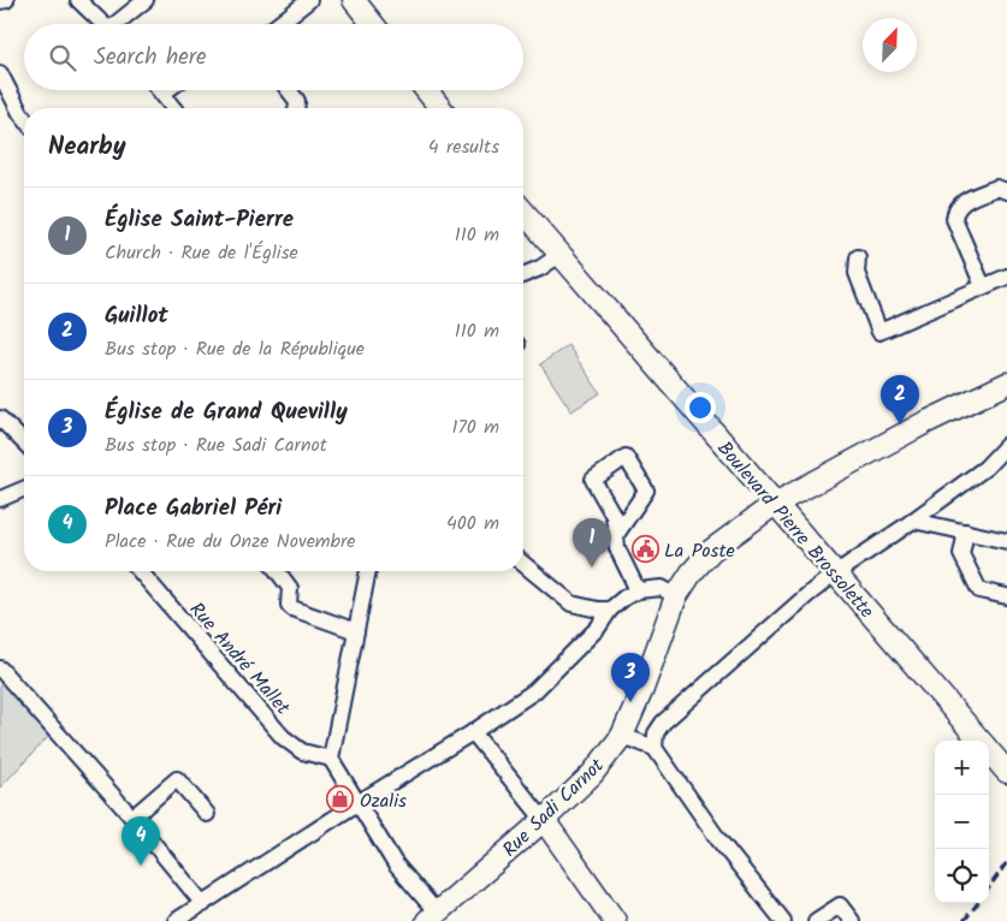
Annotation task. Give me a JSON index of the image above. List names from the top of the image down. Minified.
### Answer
{"streets":{"street":["Boulevard Pierre Brossolette","Rue André Mallet","Rue Sadi Carnot"]},"crossings":[["Boulevard Pierre Brossolette","Rue Sadi Carnot"]],"places":{"public building":["La Poste"],"shop":["Ozalis"]},"north":"top right","page":{"search":"Search here","heading":["Nearby","4 results"],"list":[{"mark":"1","name":"Église Saint-Pierre","note":"Church · Rue de l'Église","value":"110 m"},{"mark":"2","name":"Guillot","note":"Bus stop · Rue de la République","value":"110 m"},{"mark":"3","name":"Église de Grand Quevilly","note":"Bus stop · Rue Sadi Carnot","value":"170 m"},{"mark":"4","name":"Place Gabriel Péri","note":"Place · Rue du Onze Novembre","value":"400 m"}],"pins":["2","1","3","4"],"map_buttons":["+","−"]}}
